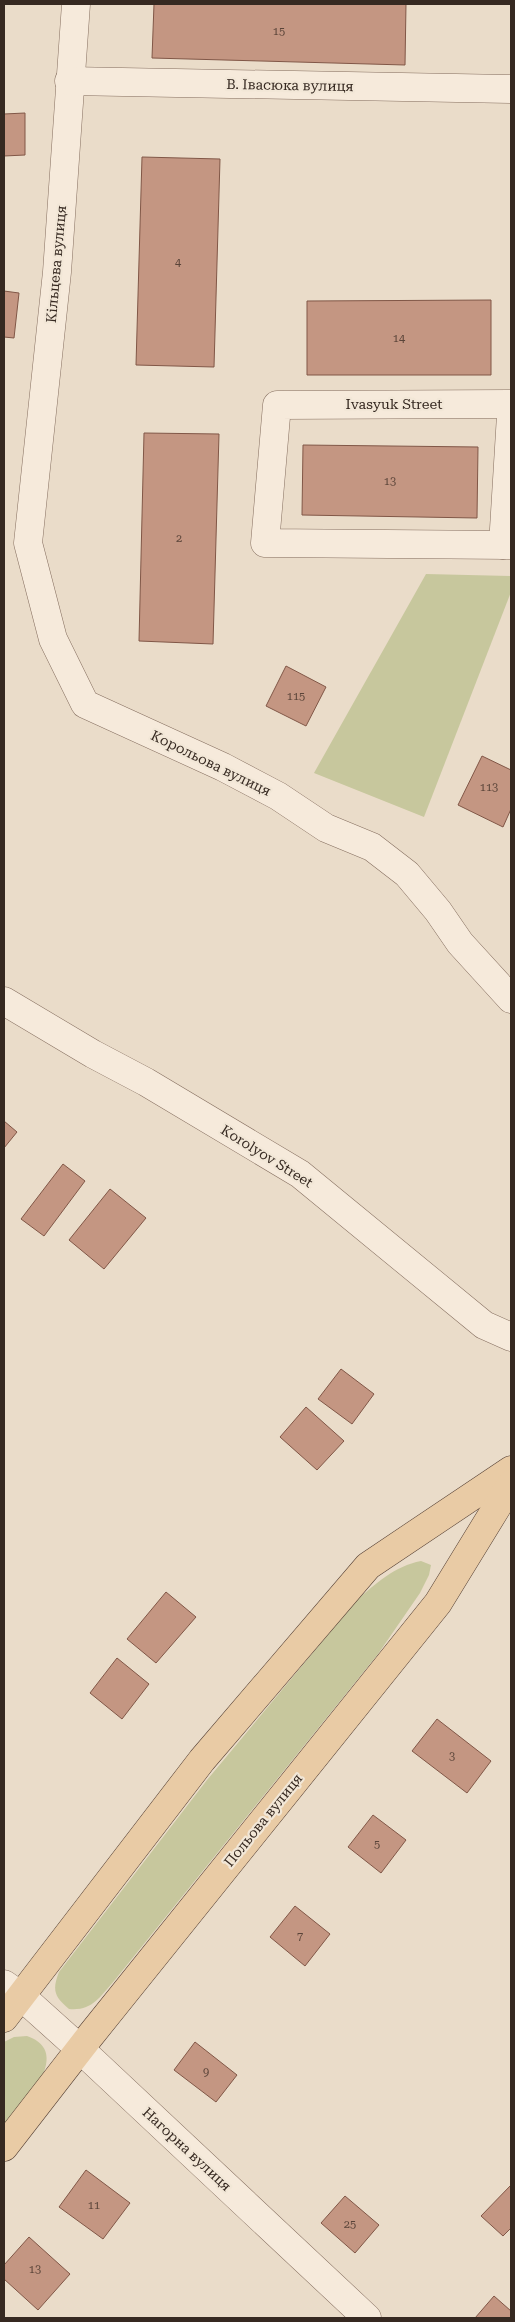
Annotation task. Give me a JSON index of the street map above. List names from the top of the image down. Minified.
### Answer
{"streets":{"main road":["Польова вулиця"],"street":["В. Івасюка вулиця","Кільцева вулиця","Ivasyuk Street","Корольова вулиця","Korolyov Street","Нагорна вулиця"]},"crossings":[["В. Івасюка вулиця","Кільцева вулиця"],["Кільцева вулиця","Корольова вулиця"],["Польова вулиця","Нагорна вулиця"]],"house_numbers":["15","4","14","13","2","115","113","3","5","7","9","11","25","13"]}
